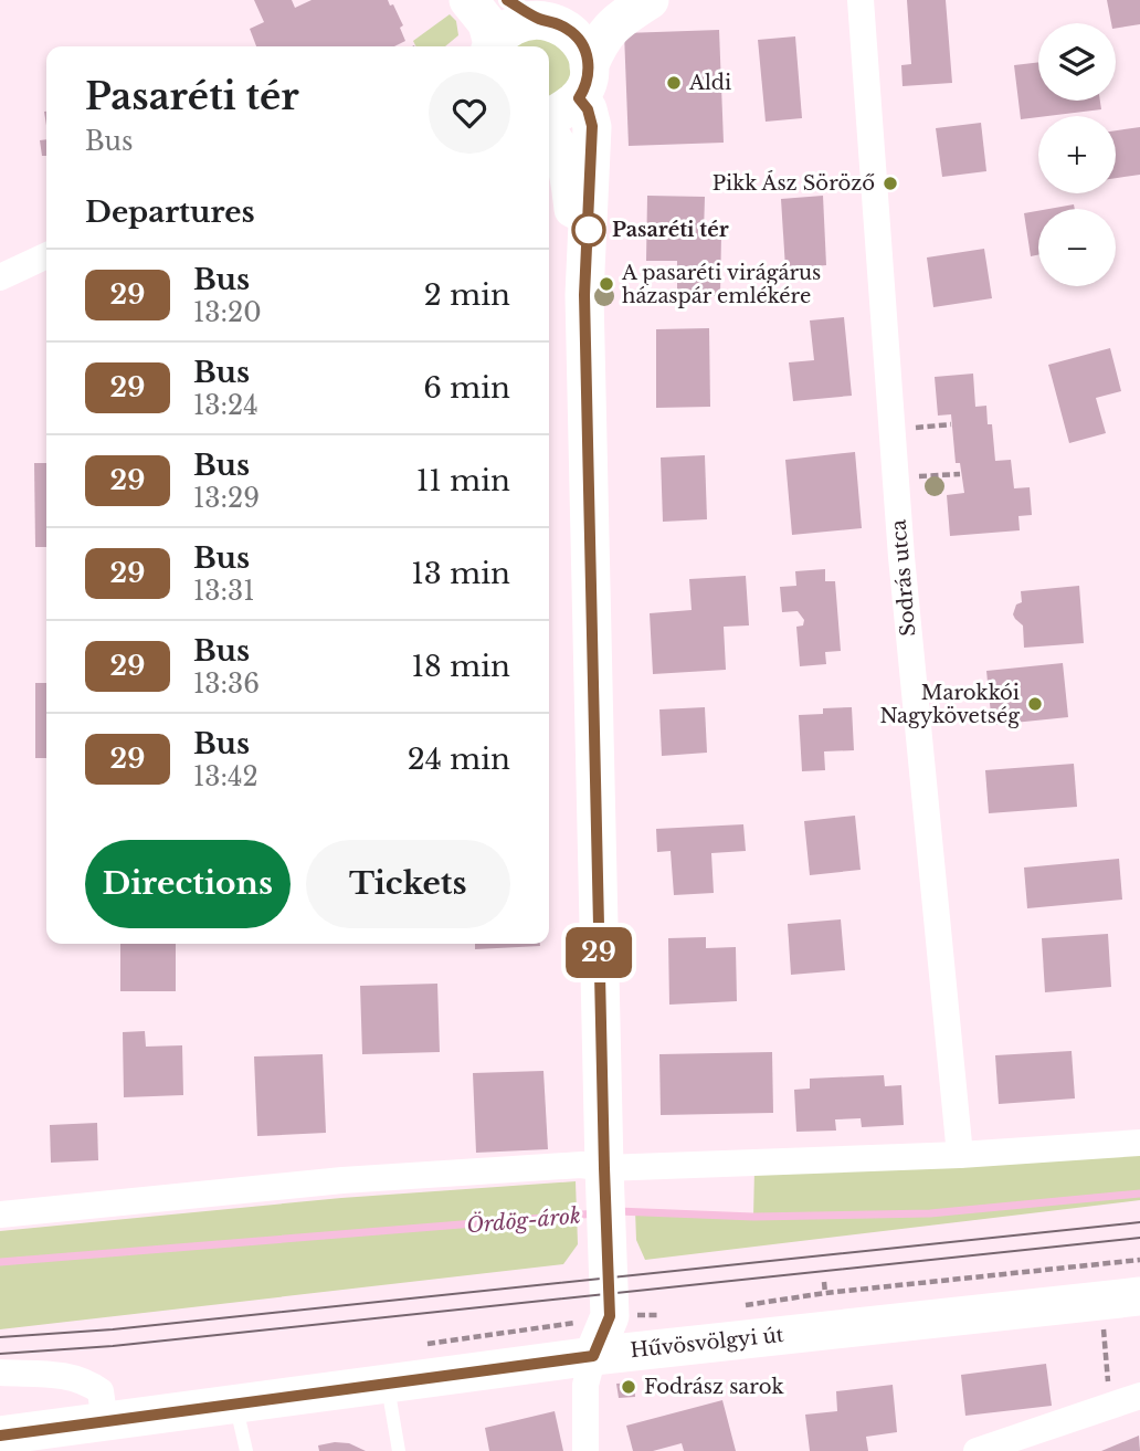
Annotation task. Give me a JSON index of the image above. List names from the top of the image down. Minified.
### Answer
{"streets":{"street":["Sodrás utca","Hűvösvölgyi út"]},"water":["Ördög-árok"],"places":["Aldi","Pikk Ász Söröző","Pasaréti tér","A pasaréti virágárus házaspár emlékére","Marokkói Nagykövetség","Fodrász sarok"],"lines":["bus line 29"],"page":{"on_map":"29","map_buttons":["+","−"],"heading":[["Pasaréti tér","Bus"],"Departures"],"list":[{"mark":"29","name":"Bus","note":"13:20","value":"2 min"},{"mark":"29","name":"Bus","note":"13:24","value":"6 min"},{"mark":"29","name":"Bus","note":"13:29","value":"11 min"},{"mark":"29","name":"Bus","note":"13:31","value":"13 min"},{"mark":"29","name":"Bus","note":"13:36","value":"18 min"},{"mark":"29","name":"Bus","note":"13:42","value":"24 min"}],"buttons":["Directions","Tickets"]}}
